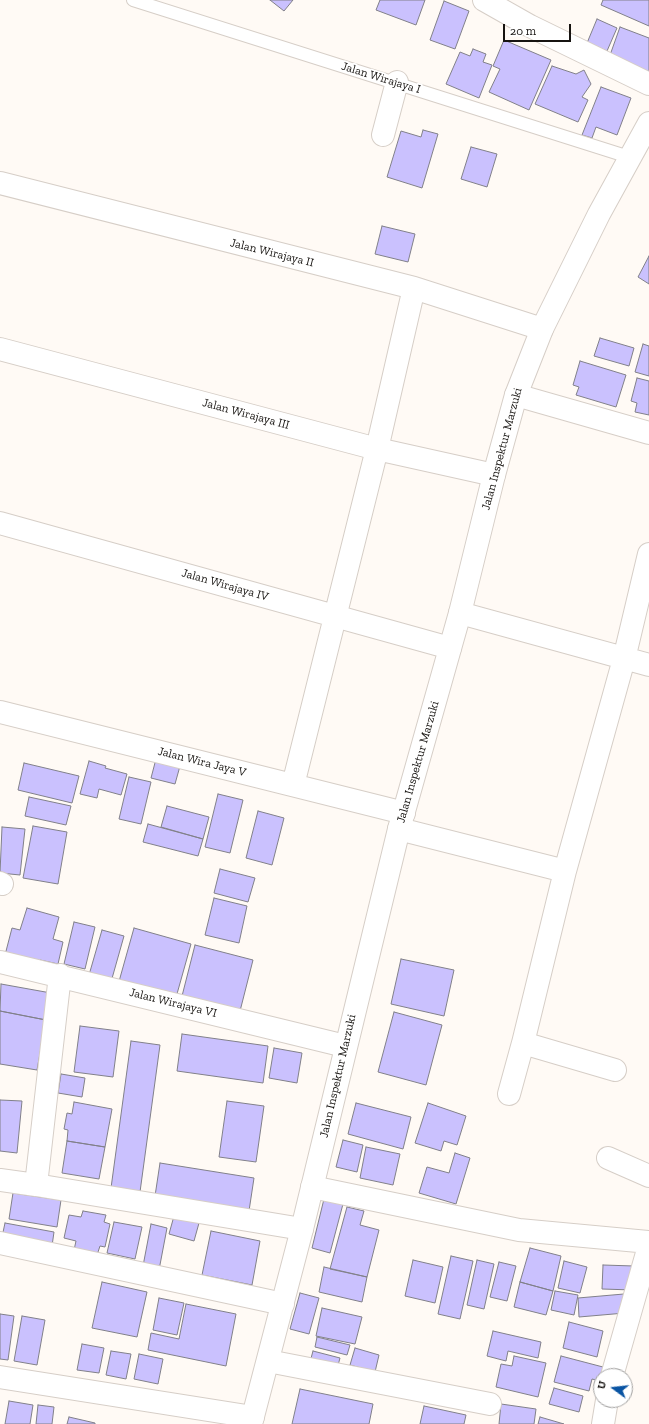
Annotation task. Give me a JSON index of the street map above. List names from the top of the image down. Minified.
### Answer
{"streets":{"street":["Jalan Wirajaya II","Jalan Wirajaya III","Jalan Inspektur Marzuki","Jalan Wirajaya IV","Jalan Wira Jaya V","Jalan Wirajaya VI"],"lane":["Jalan Wirajaya I"]},"crossings":[["Jalan Wirajaya I","Jalan Inspektur Marzuki"],["Jalan Wirajaya II","Jalan Inspektur Marzuki"],["Jalan Wirajaya III","Jalan Inspektur Marzuki"],["Jalan Inspektur Marzuki","Jalan Wirajaya IV"],["Jalan Inspektur Marzuki","Jalan Wira Jaya V"],["Jalan Inspektur Marzuki","Jalan Wirajaya VI"]],"scale_bar":"20 m","north":"left"}
